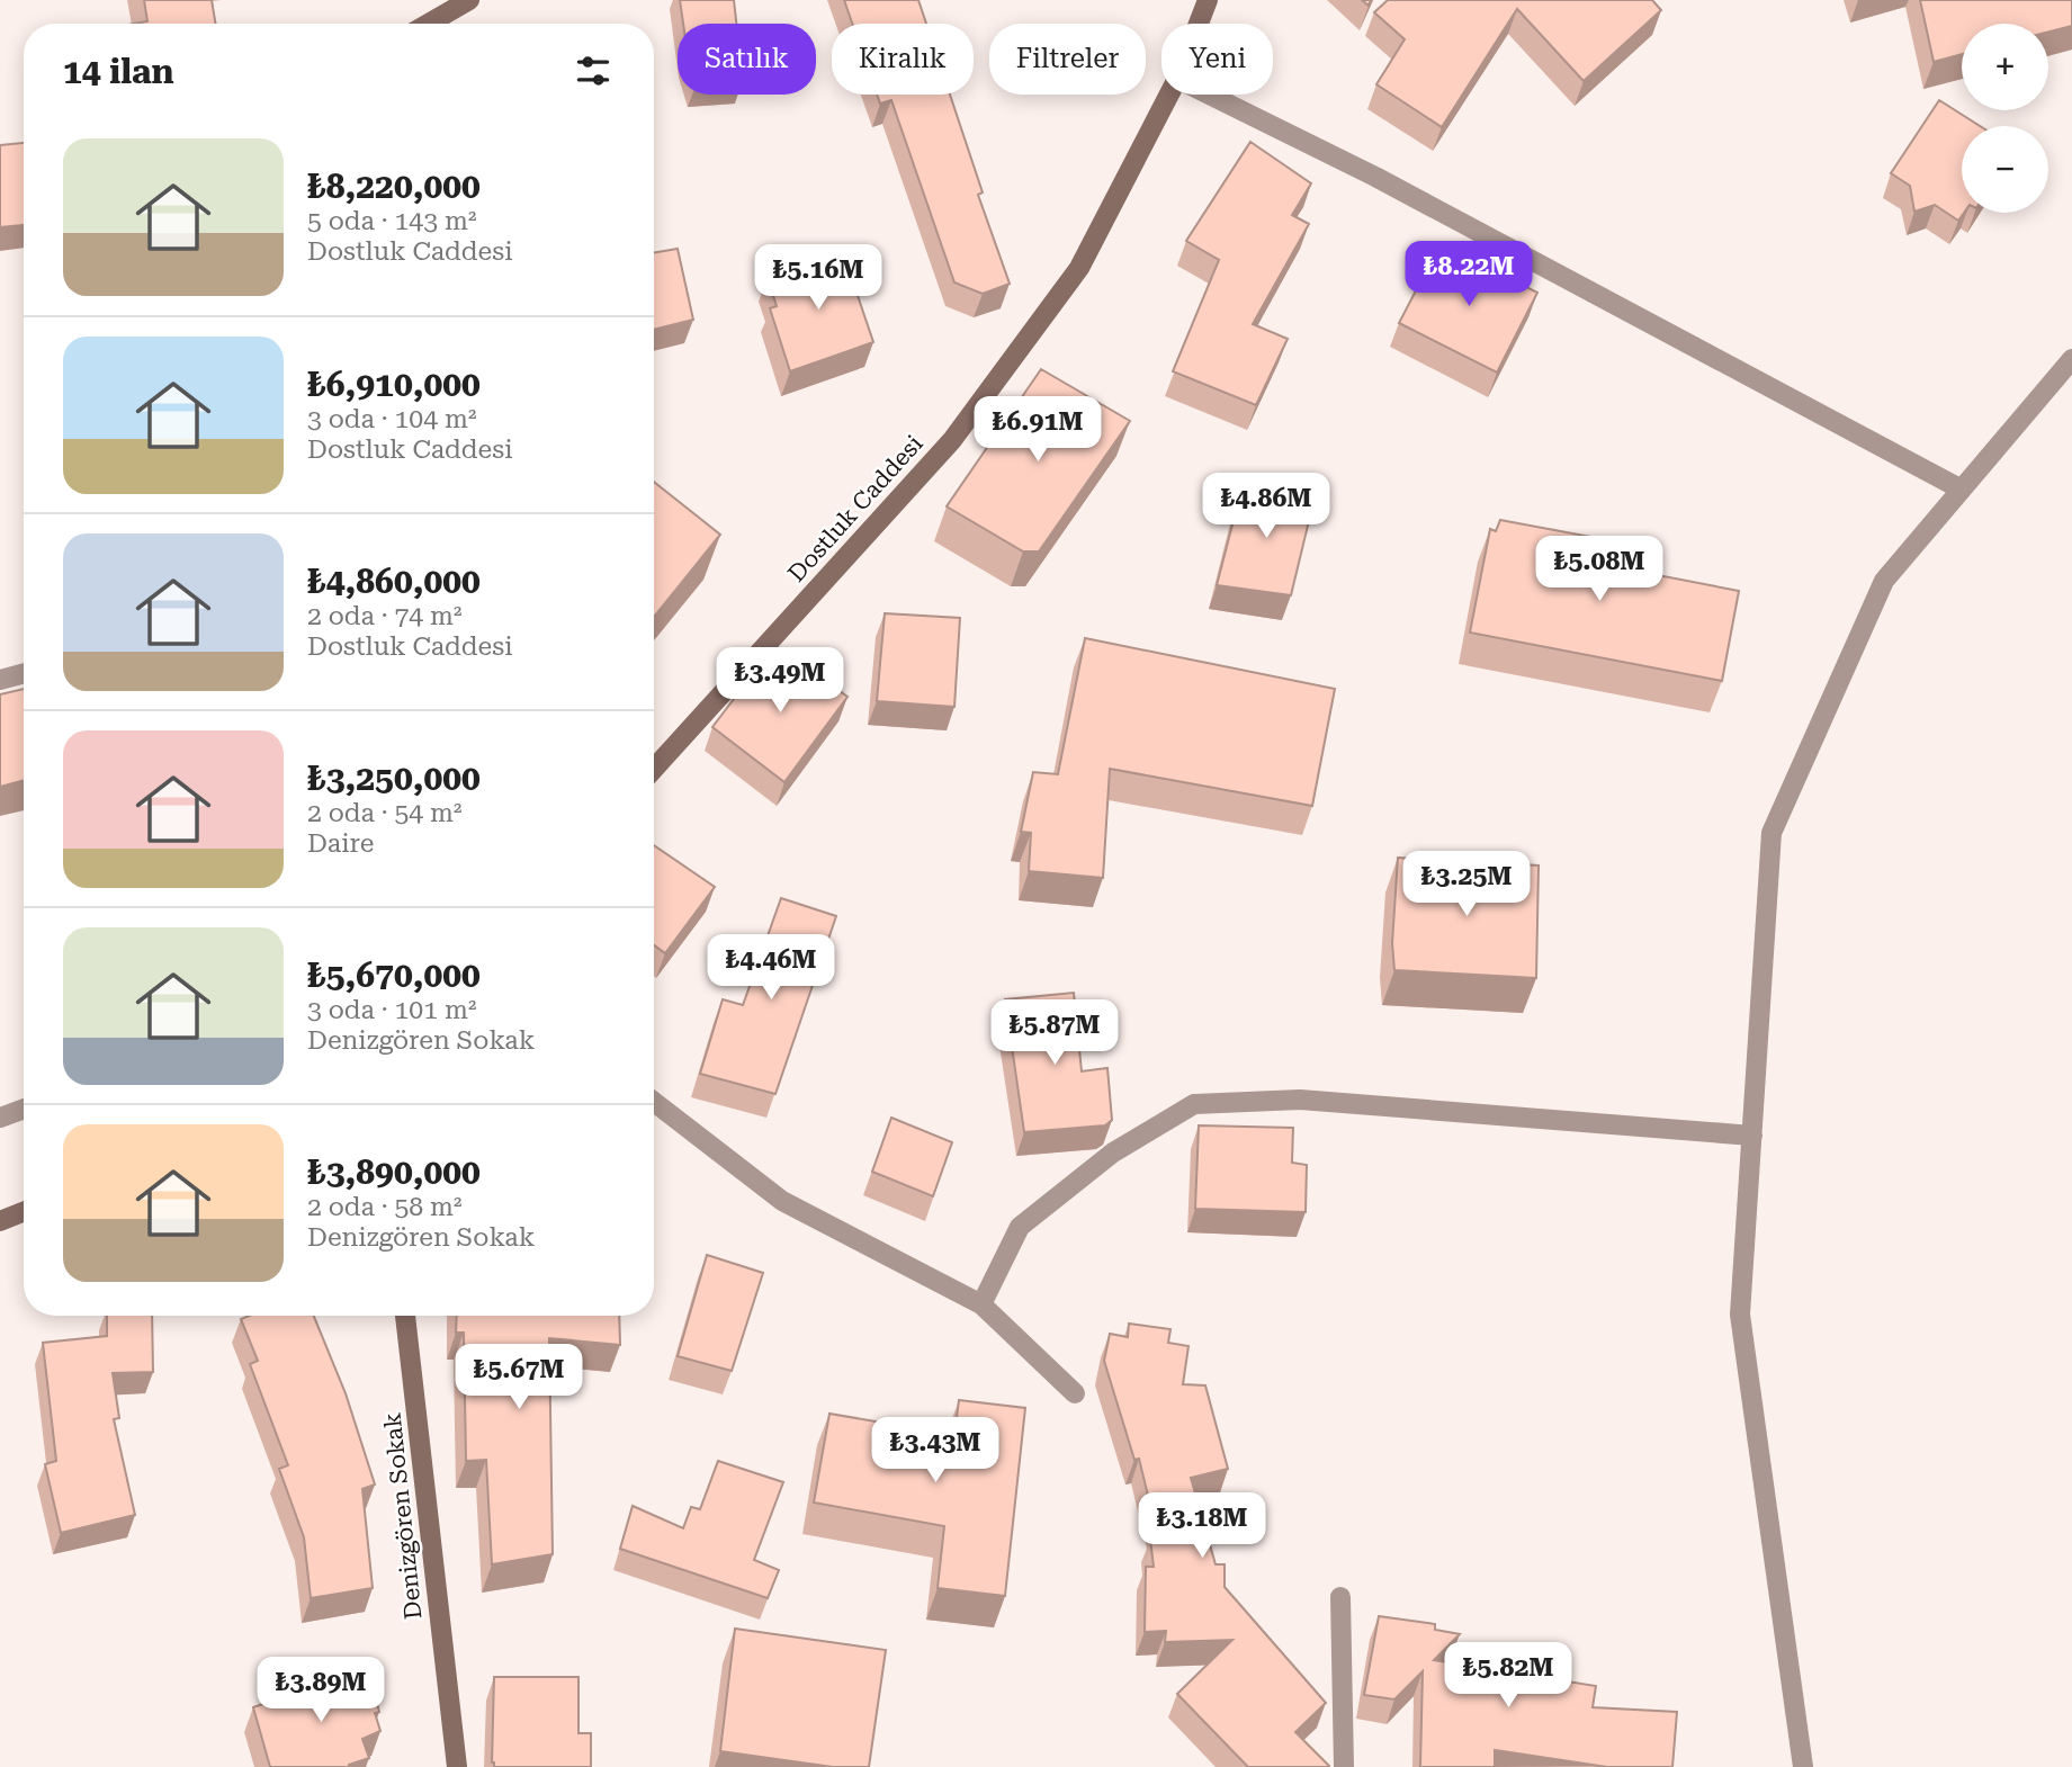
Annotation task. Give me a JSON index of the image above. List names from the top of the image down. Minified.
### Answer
{"streets":{"main road":["Dostluk Caddesi","Denizgören Sokak"]},"page":{"map_buttons":["+","−"],"chip":["Satılık","Kiralık","Filtreler","Yeni"],"heading":"14 ilan","list":[{"name":"₺8,220,000","note":"5 oda · 143 m² · Dostluk Caddesi"},{"name":"₺6,910,000","note":"3 oda · 104 m² · Dostluk Caddesi"},{"name":"₺4,860,000","note":"2 oda · 74 m² · Dostluk Caddesi"},{"name":"₺3,250,000","note":"2 oda · 54 m² · Daire"},{"name":"₺5,670,000","note":"3 oda · 101 m² · Denizgören Sokak"},{"name":"₺3,890,000","note":"2 oda · 58 m² · Denizgören Sokak"}],"price":["₺8.22M","₺5.16M","₺6.91M","₺4.86M","₺5.08M","₺3.49M","₺3.25M","₺4.46M","₺5.87M","₺5.67M","₺3.43M","₺3.18M","₺5.82M","₺3.89M"]}}
